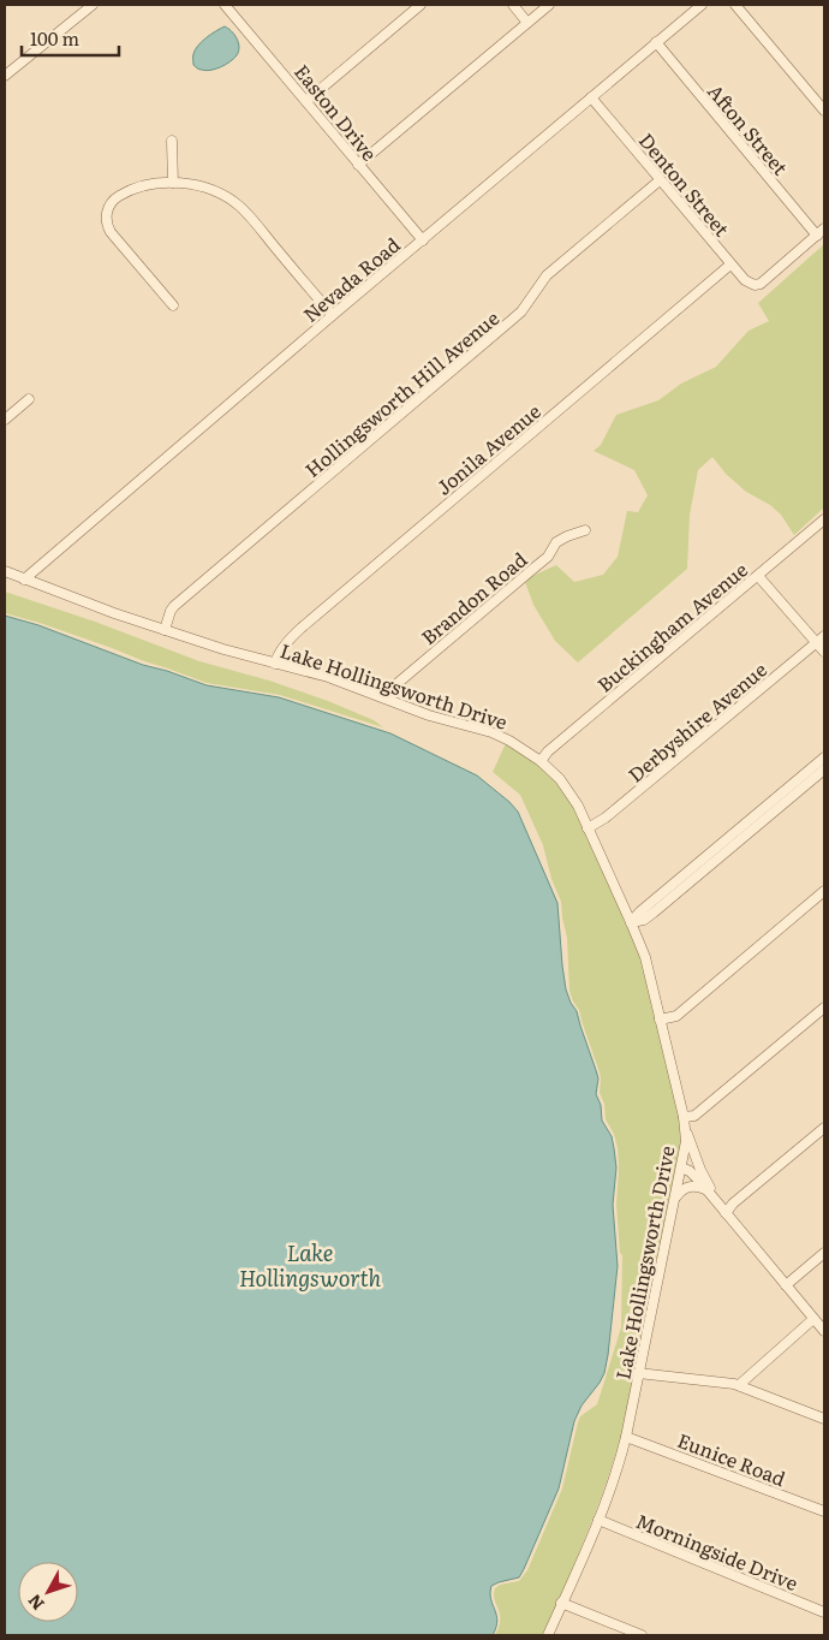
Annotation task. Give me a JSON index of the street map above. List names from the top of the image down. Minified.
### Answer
{"streets":{"street":["Easton Drive","Afton Street","Denton Street","Nevada Road","Hollingsworth Hill Avenue","Jonila Avenue","Brandon Road","Buckingham Avenue","Lake Hollingsworth Drive","Derbyshire Avenue","Eunice Road","Morningside Drive"]},"crossings":[["Easton Drive","Nevada Road"],["Afton Street","Denton Street"],["Afton Street","Nevada Road"],["Denton Street","Nevada Road"],["Denton Street","Hollingsworth Hill Avenue"],["Denton Street","Jonila Avenue"],["Nevada Road","Lake Hollingsworth Drive"],["Hollingsworth Hill Avenue","Lake Hollingsworth Drive"],["Jonila Avenue","Lake Hollingsworth Drive"],["Brandon Road","Lake Hollingsworth Drive"],["Buckingham Avenue","Lake Hollingsworth Drive"],["Lake Hollingsworth Drive","Derbyshire Avenue"],["Lake Hollingsworth Drive","Eunice Road"],["Lake Hollingsworth Drive","Morningside Drive"]],"water":["Lake Hollingsworth"],"scale_bar":"100 m","north":"bottom left"}
